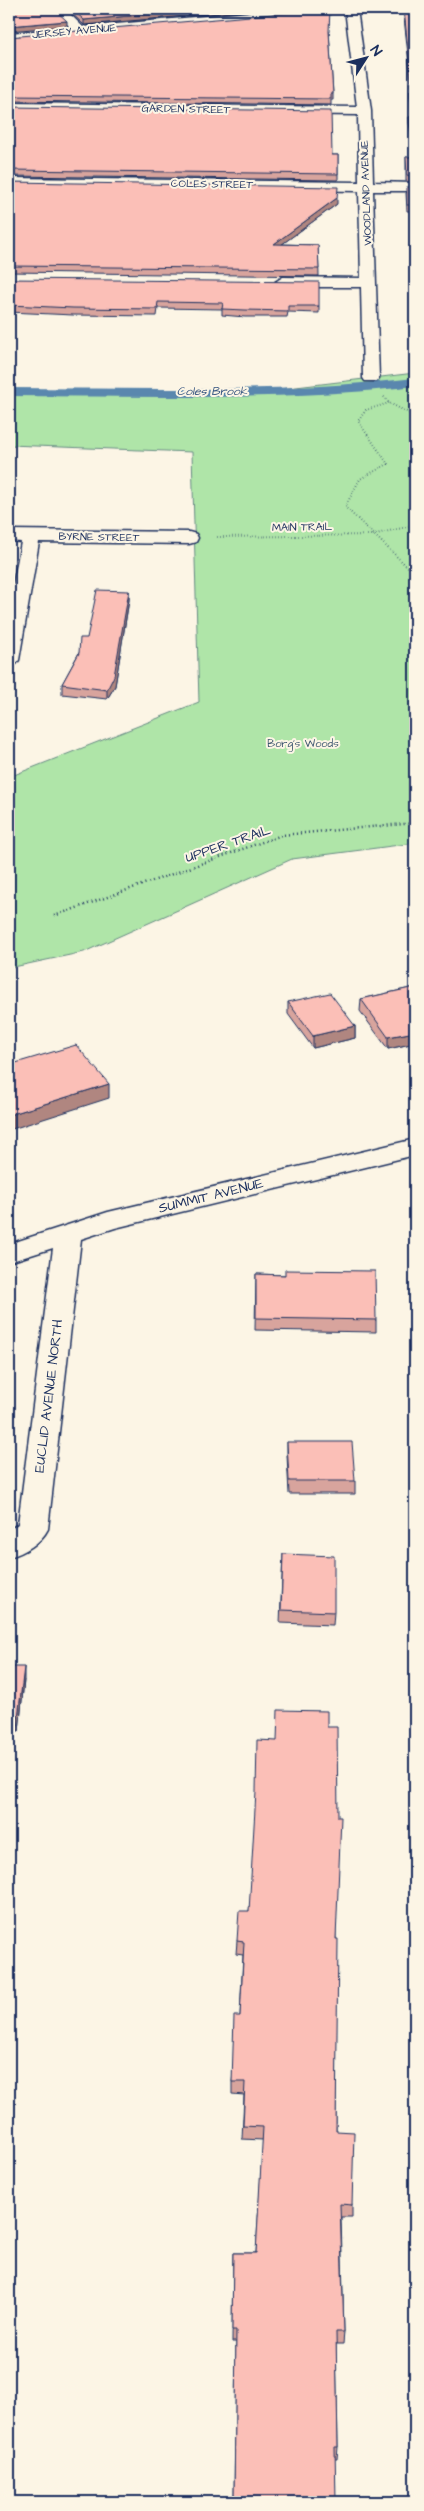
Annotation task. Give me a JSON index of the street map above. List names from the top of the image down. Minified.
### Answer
{"streets":{"street":["JERSEY AVENUE","GARDEN STREET","COLES STREET","WOODLAND AVENUE","BYRNE STREET","SUMMIT AVENUE","EUCLID AVENUE NORTH"],"path":["MAIN TRAIL","UPPER TRAIL"]},"crossings":[["GARDEN STREET","WOODLAND AVENUE"],["COLES STREET","WOODLAND AVENUE"],["MAIN TRAIL","BYRNE STREET"],["SUMMIT AVENUE","EUCLID AVENUE NORTH"]],"water":["Coles Brook"],"parks":["Borg's Woods"],"north":"top right"}
